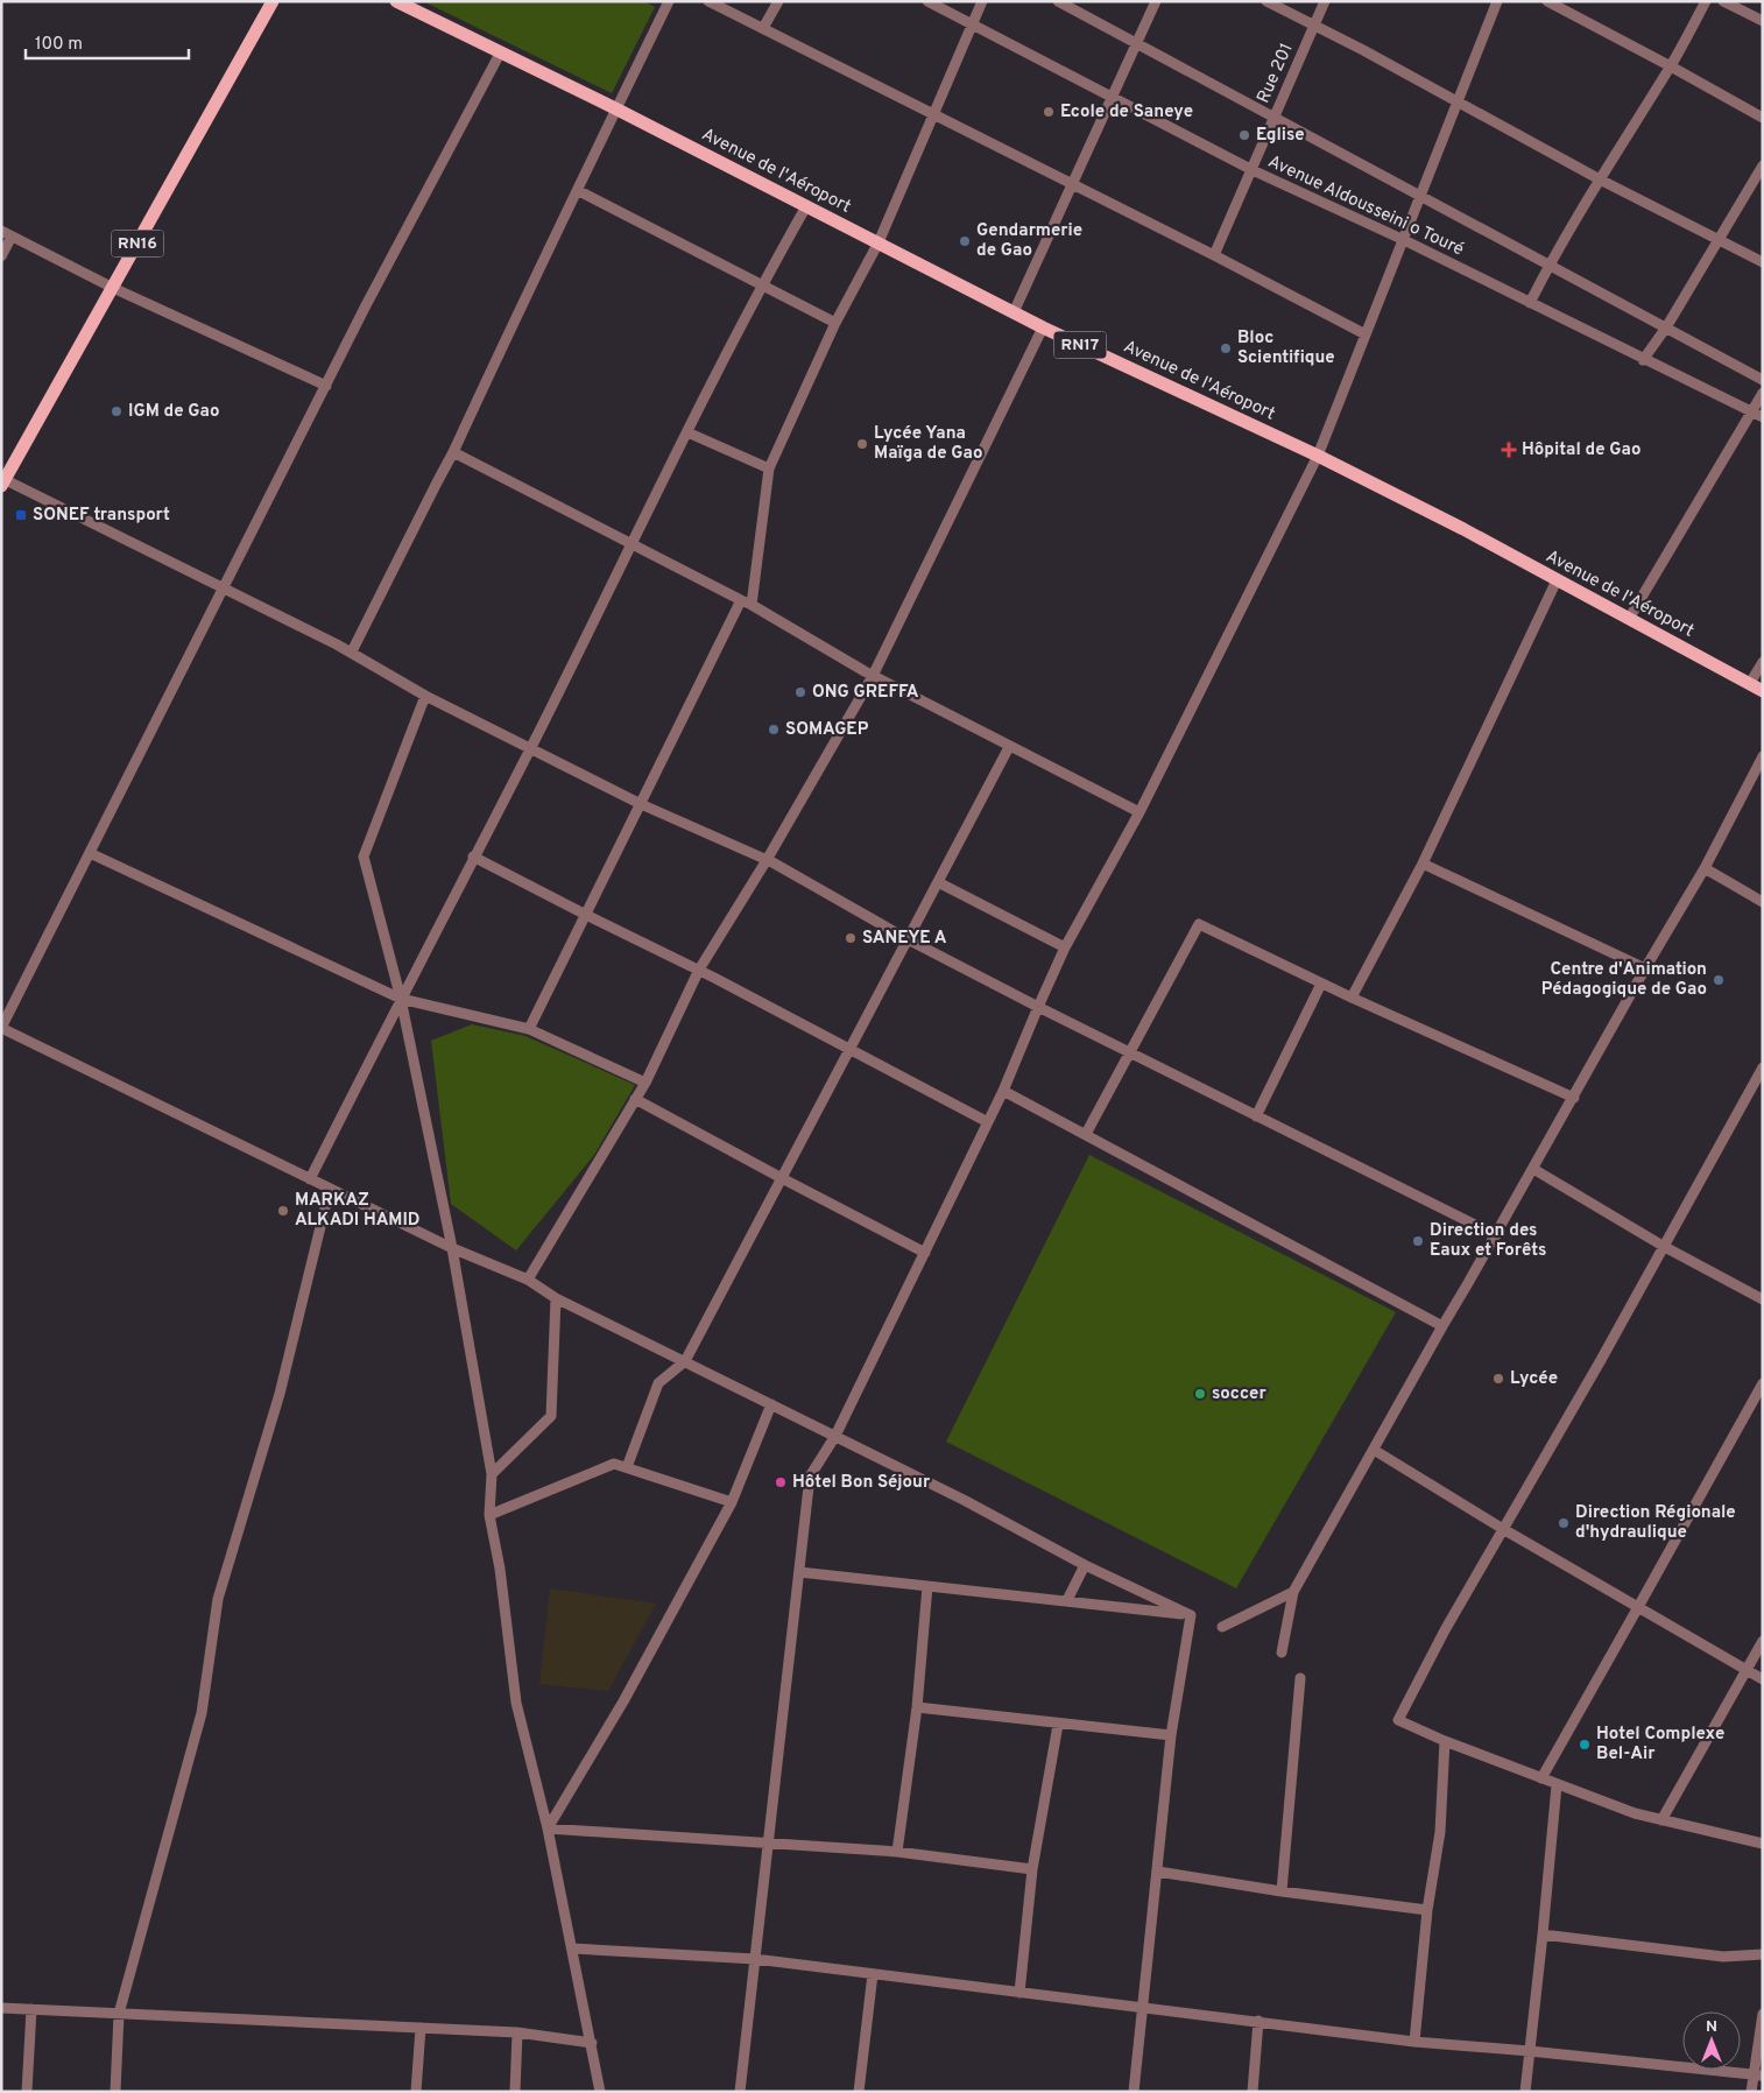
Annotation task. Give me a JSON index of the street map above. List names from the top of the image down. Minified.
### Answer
{"streets":{"main road":["Avenue de l'Aéroport","RN16","RN17"],"street":["Rue 201","Avenue Aldousseini o Touré"]},"crossings":[["Rue 201","Avenue Aldousseini o Touré"]],"places":{"other":["Ecole de Saneye","Eglise","Gendarmerie de Gao","Bloc Scientifique","IGM de Gao","Lycée Yana Maïga de Gao","ONG GREFFA","SOMAGEP","SANEYE A","Centre d'Animation Pédagogique de Gao","MARKAZ ALKADI HAMID","Direction des Eaux et Forêts","Lycée","soccer","Hôtel Bon Séjour","Direction Régionale d'hydraulique","Hotel Complexe Bel-Air"],"health":["Hôpital de Gao"],"transit":["SONEF transport"]},"scale_bar":"100 m","north":"top"}
